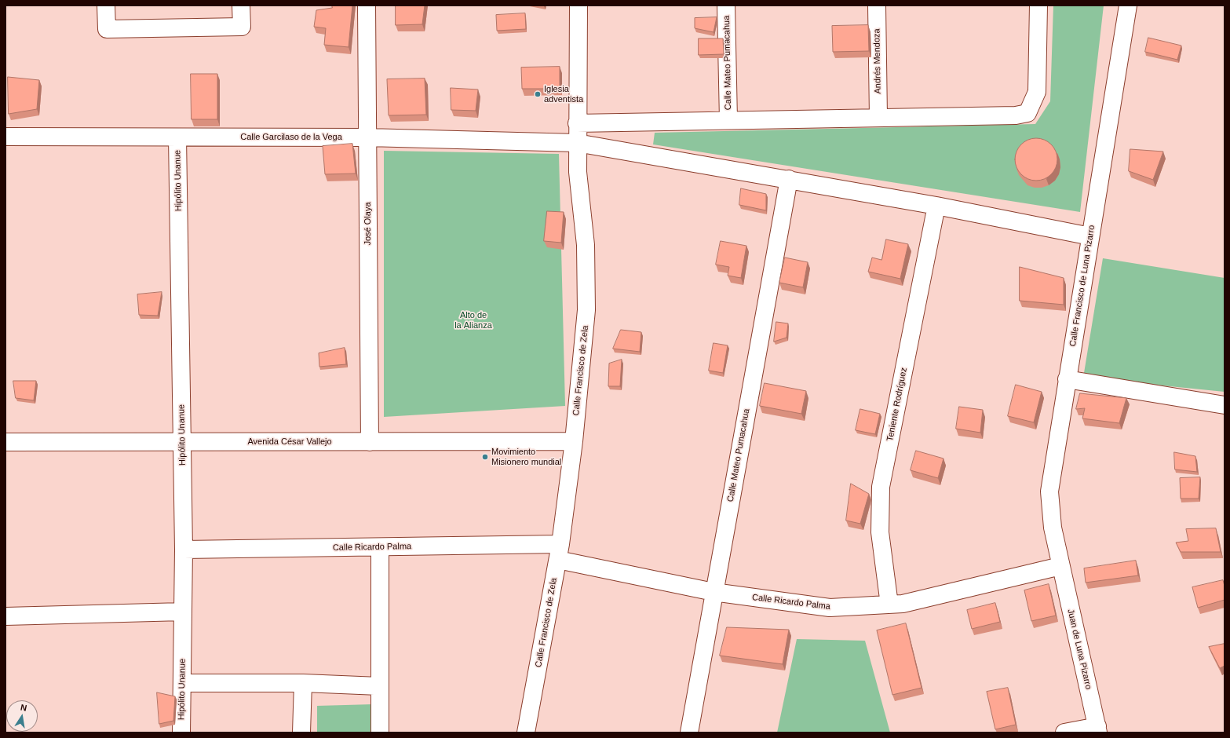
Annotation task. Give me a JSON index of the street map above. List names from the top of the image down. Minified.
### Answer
{"streets":{"street":["Andrés Mendoza","Calle Mateo Pumacahua","Calle Garcilaso de la Vega","Hipólito Unanue","José Olaya","Calle Francisco de Luna Pizarro","Calle Francisco de Zela","Teniente Rodríguez","Avenida César Vallejo","Calle Ricardo Palma","Juan de Luna Pizarro"]},"crossings":[["Calle Mateo Pumacahua","Calle Garcilaso de la Vega"],["Calle Mateo Pumacahua","Calle Ricardo Palma"],["Calle Garcilaso de la Vega","Hipólito Unanue"],["Calle Garcilaso de la Vega","José Olaya"],["Calle Garcilaso de la Vega","Calle Francisco de Luna Pizarro"],["Calle Garcilaso de la Vega","Calle Francisco de Zela"],["Calle Garcilaso de la Vega","Teniente Rodríguez"],["Hipólito Unanue","Avenida César Vallejo"],["Hipólito Unanue","Calle Ricardo Palma"],["José Olaya","Avenida César Vallejo"],["Calle Francisco de Luna Pizarro","Calle Ricardo Palma"],["Calle Francisco de Luna Pizarro","Juan de Luna Pizarro"],["Calle Francisco de Zela","Avenida César Vallejo"],["Calle Francisco de Zela","Calle Ricardo Palma"],["Teniente Rodríguez","Calle Ricardo Palma"],["Calle Ricardo Palma","Juan de Luna Pizarro"]],"parks":["Alto de la Alianza"],"places":["Iglesia adventista","Movimiento Misionero mundial"],"north":"top"}
